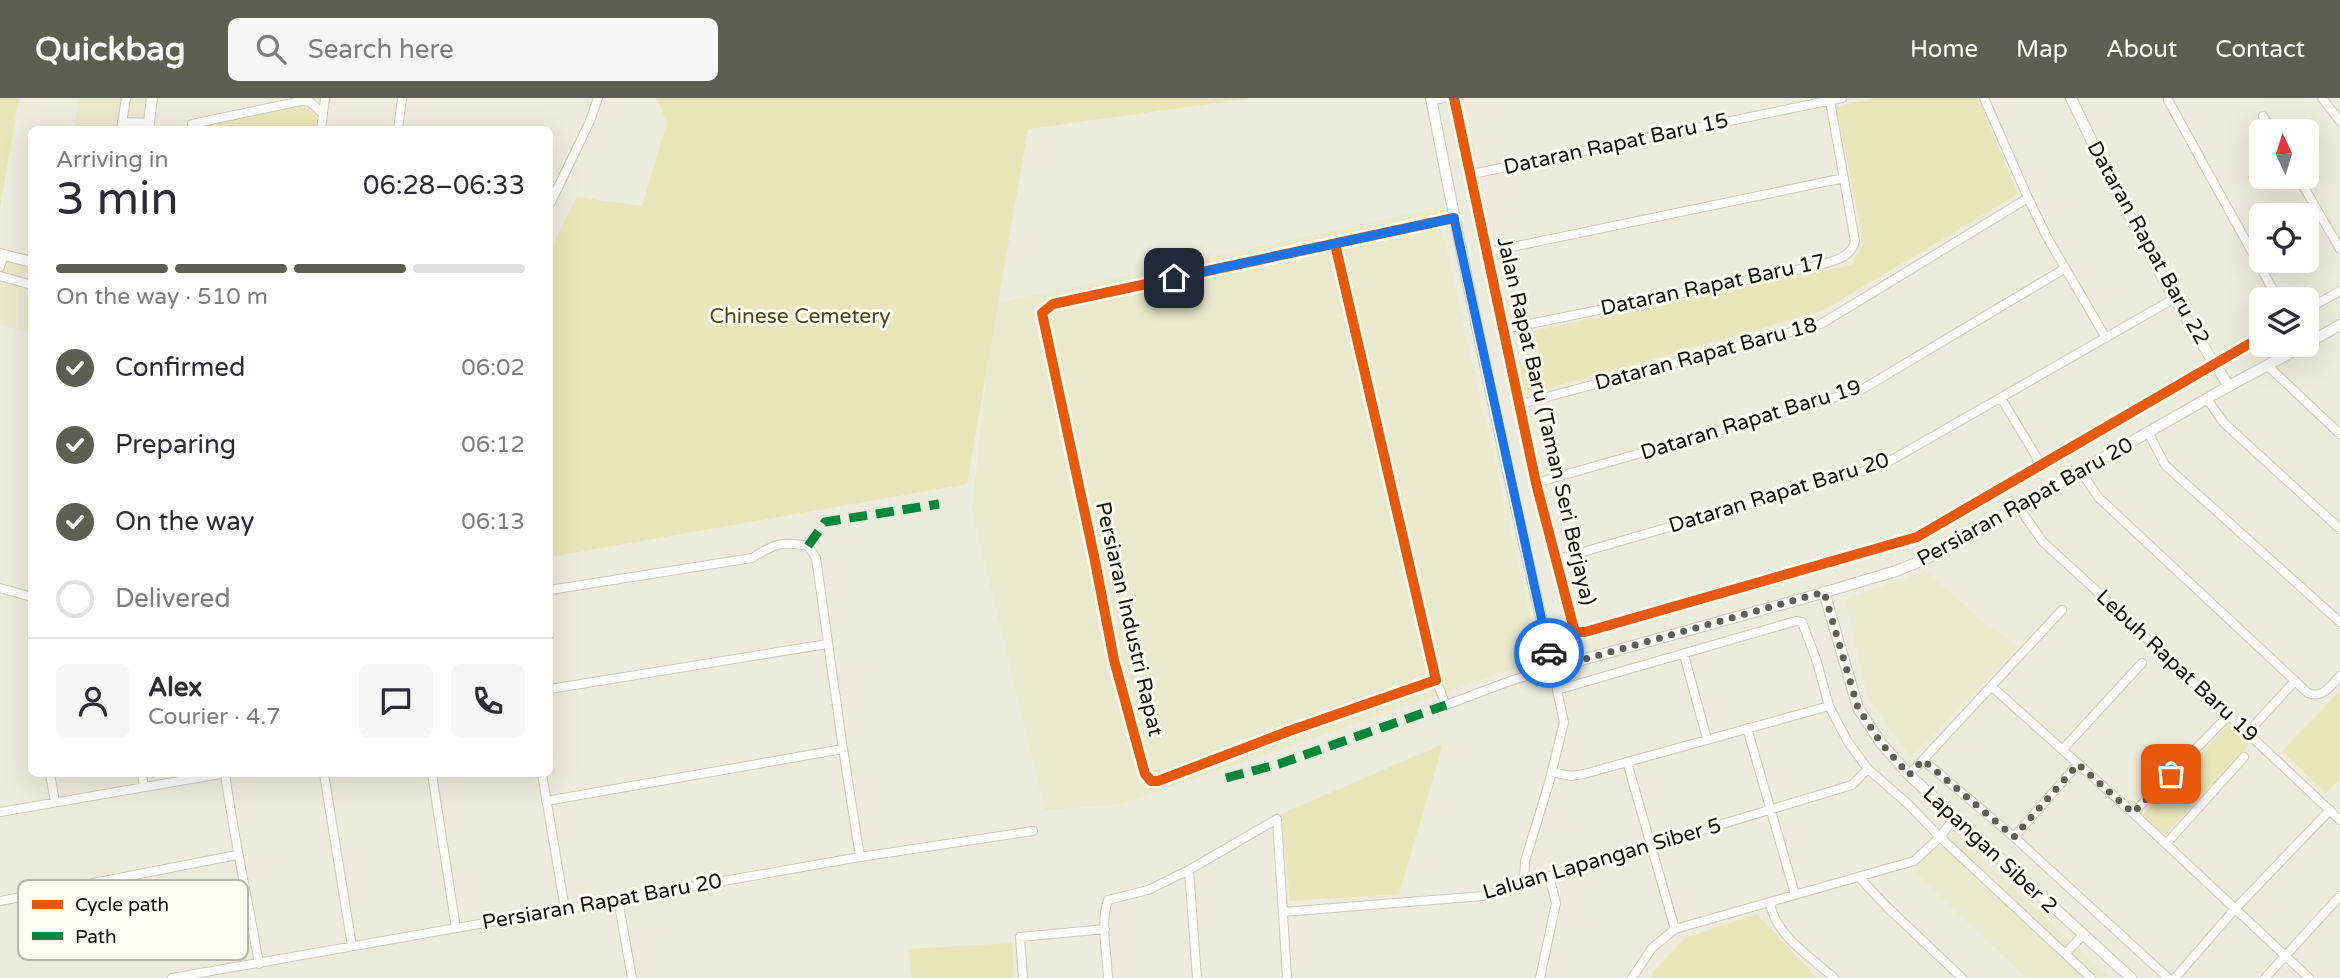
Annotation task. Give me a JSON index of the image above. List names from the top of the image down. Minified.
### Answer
{"streets":{"street":["Dataran Rapat Baru 15","Dataran Rapat Baru 22","Dataran Rapat Baru 17","Dataran Rapat Baru 18","Dataran Rapat Baru 19","Jalan Rapat Baru (Taman Seri Berjaya)","Dataran Rapat Baru 20","Persiaran Rapat Baru 20","Persiaran Industri Rapat","Lebuh Rapat Baru 19","Lapangan Siber 2","Laluan Lapangan Siber 5"]},"crossings":[["Dataran Rapat Baru 15","Dataran Rapat Baru 17"],["Dataran Rapat Baru 15","Jalan Rapat Baru (Taman Seri Berjaya)"],["Dataran Rapat Baru 22","Jalan Rapat Baru (Taman Seri Berjaya)"],["Dataran Rapat Baru 22","Dataran Rapat Baru 20"],["Dataran Rapat Baru 22","Persiaran Rapat Baru 20"],["Dataran Rapat Baru 17","Jalan Rapat Baru (Taman Seri Berjaya)"],["Dataran Rapat Baru 18","Jalan Rapat Baru (Taman Seri Berjaya)"],["Dataran Rapat Baru 19","Jalan Rapat Baru (Taman Seri Berjaya)"],["Jalan Rapat Baru (Taman Seri Berjaya)","Dataran Rapat Baru 20"],["Persiaran Rapat Baru 20","Persiaran Industri Rapat"],["Persiaran Rapat Baru 20","Lebuh Rapat Baru 19"],["Persiaran Rapat Baru 20","Lapangan Siber 2"]],"parks":["Chinese Cemetery"],"legend":["Cycle path","Path"],"north":"top","page":{"header":"Quickbag","search":"Search here","nav":["Home","Map","About","Contact"],"heading":["3 min","Arriving in","06:28–06:33"],"panel":["Alex","Courier · 4.7"],"bar":"On the way · 510 m","list":[["Confirmed","06:02"],["Preparing","06:12"],["On the way","06:13"],"Delivered"]}}
